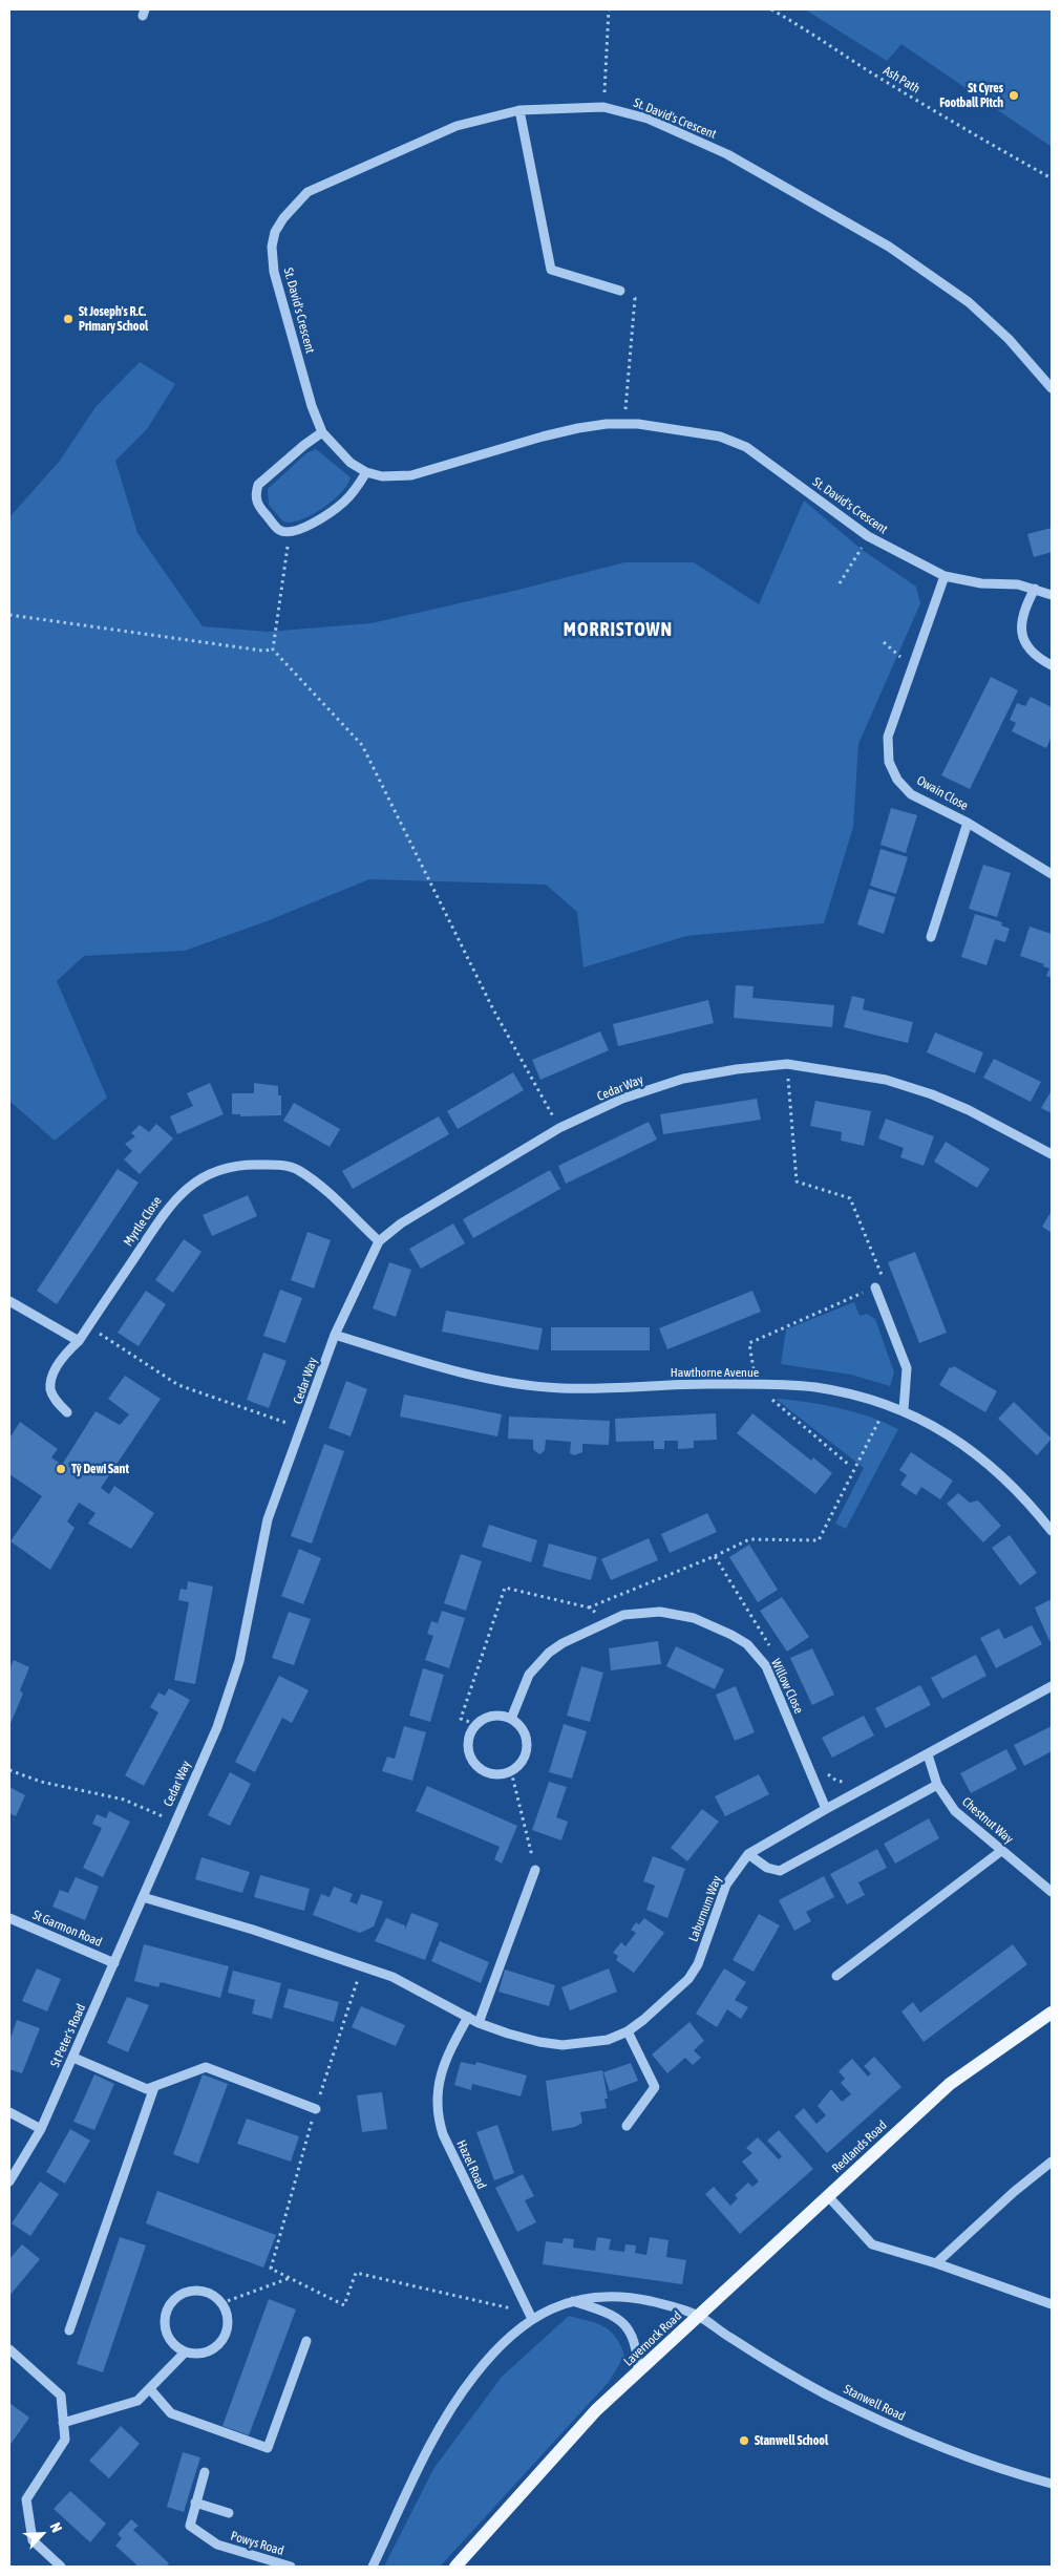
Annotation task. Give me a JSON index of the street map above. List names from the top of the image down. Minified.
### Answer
{"streets":{"main road":["Redlands Road","Lavernock Road"],"street":["St. David's Crescent","Owain Close","Cedar Way","Myrtle Close","Hawthorne Avenue","Willow Close","Chestnut Way","Laburnum Way","St Garmon Road","St Peter's Road","Hazel Road","Stanwell Road","Powys Road"],"path":["Ash Path"]},"crossings":[["St. David's Crescent","Owain Close"],["Cedar Way","Myrtle Close"],["Cedar Way","Hawthorne Avenue"],["Cedar Way","St Peter's Road"],["Willow Close","Laburnum Way"],["Chestnut Way","Laburnum Way"],["Laburnum Way","Hazel Road"],["St Garmon Road","St Peter's Road"],["Redlands Road","Lavernock Road"],["Redlands Road","Stanwell Road"],["Hazel Road","Lavernock Road"],["Lavernock Road","Stanwell Road"]],"districts":["MORRISTOWN"],"places":["St Cyres Football Pitch","St Joseph's R.C. Primary School","Tŷ Dewi Sant","Stanwell School"],"north":"top right"}
